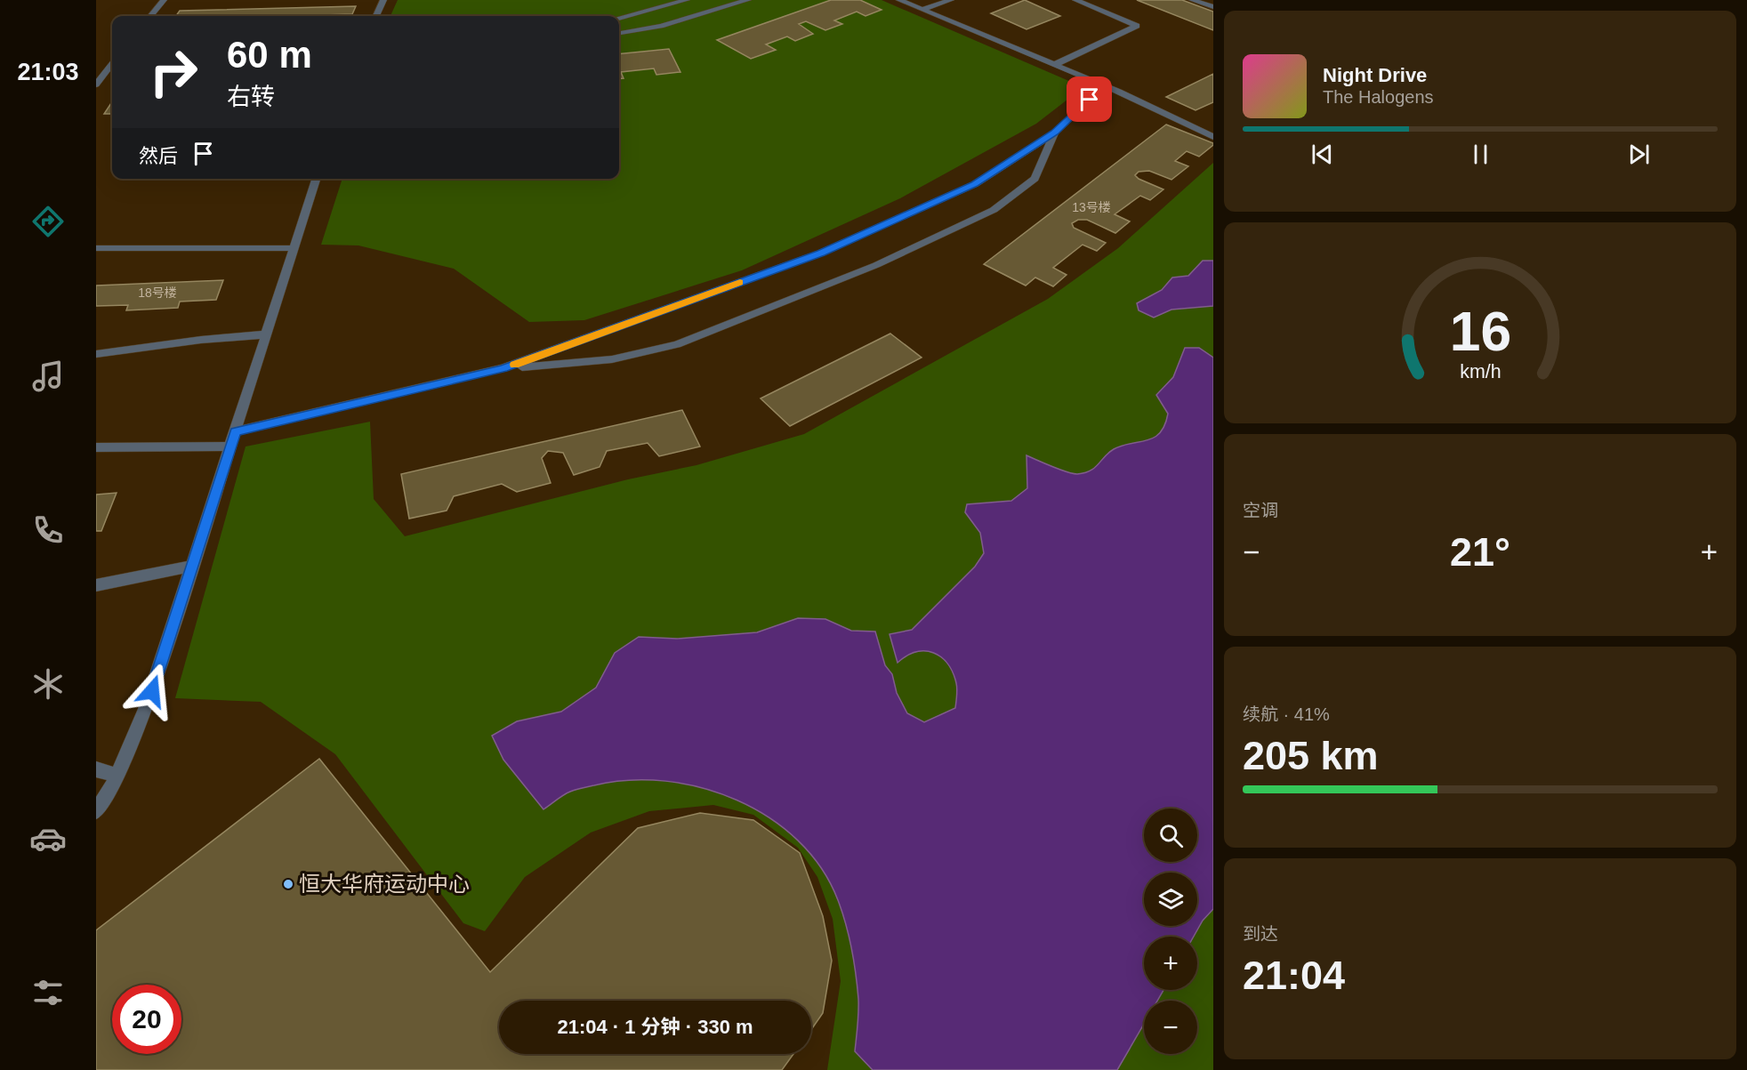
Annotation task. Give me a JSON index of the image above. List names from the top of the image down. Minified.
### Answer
{"places":["恒大华府运动中心"],"house_numbers":["13号楼","18号楼"],"page":{"tabs":"21:03","turn":["60 m","右转"],"song":["Night Drive","The Halogens"],"then":"然后","tile":["空调",["续航 · 41%","205 km"],["到达","21:04"]],"heat":["−","21°","+"],"map_buttons":["+","−"],"limit":"20","trip":"21:04 · 1 分钟 · 330 m","gauge":["16","km/h"]}}
